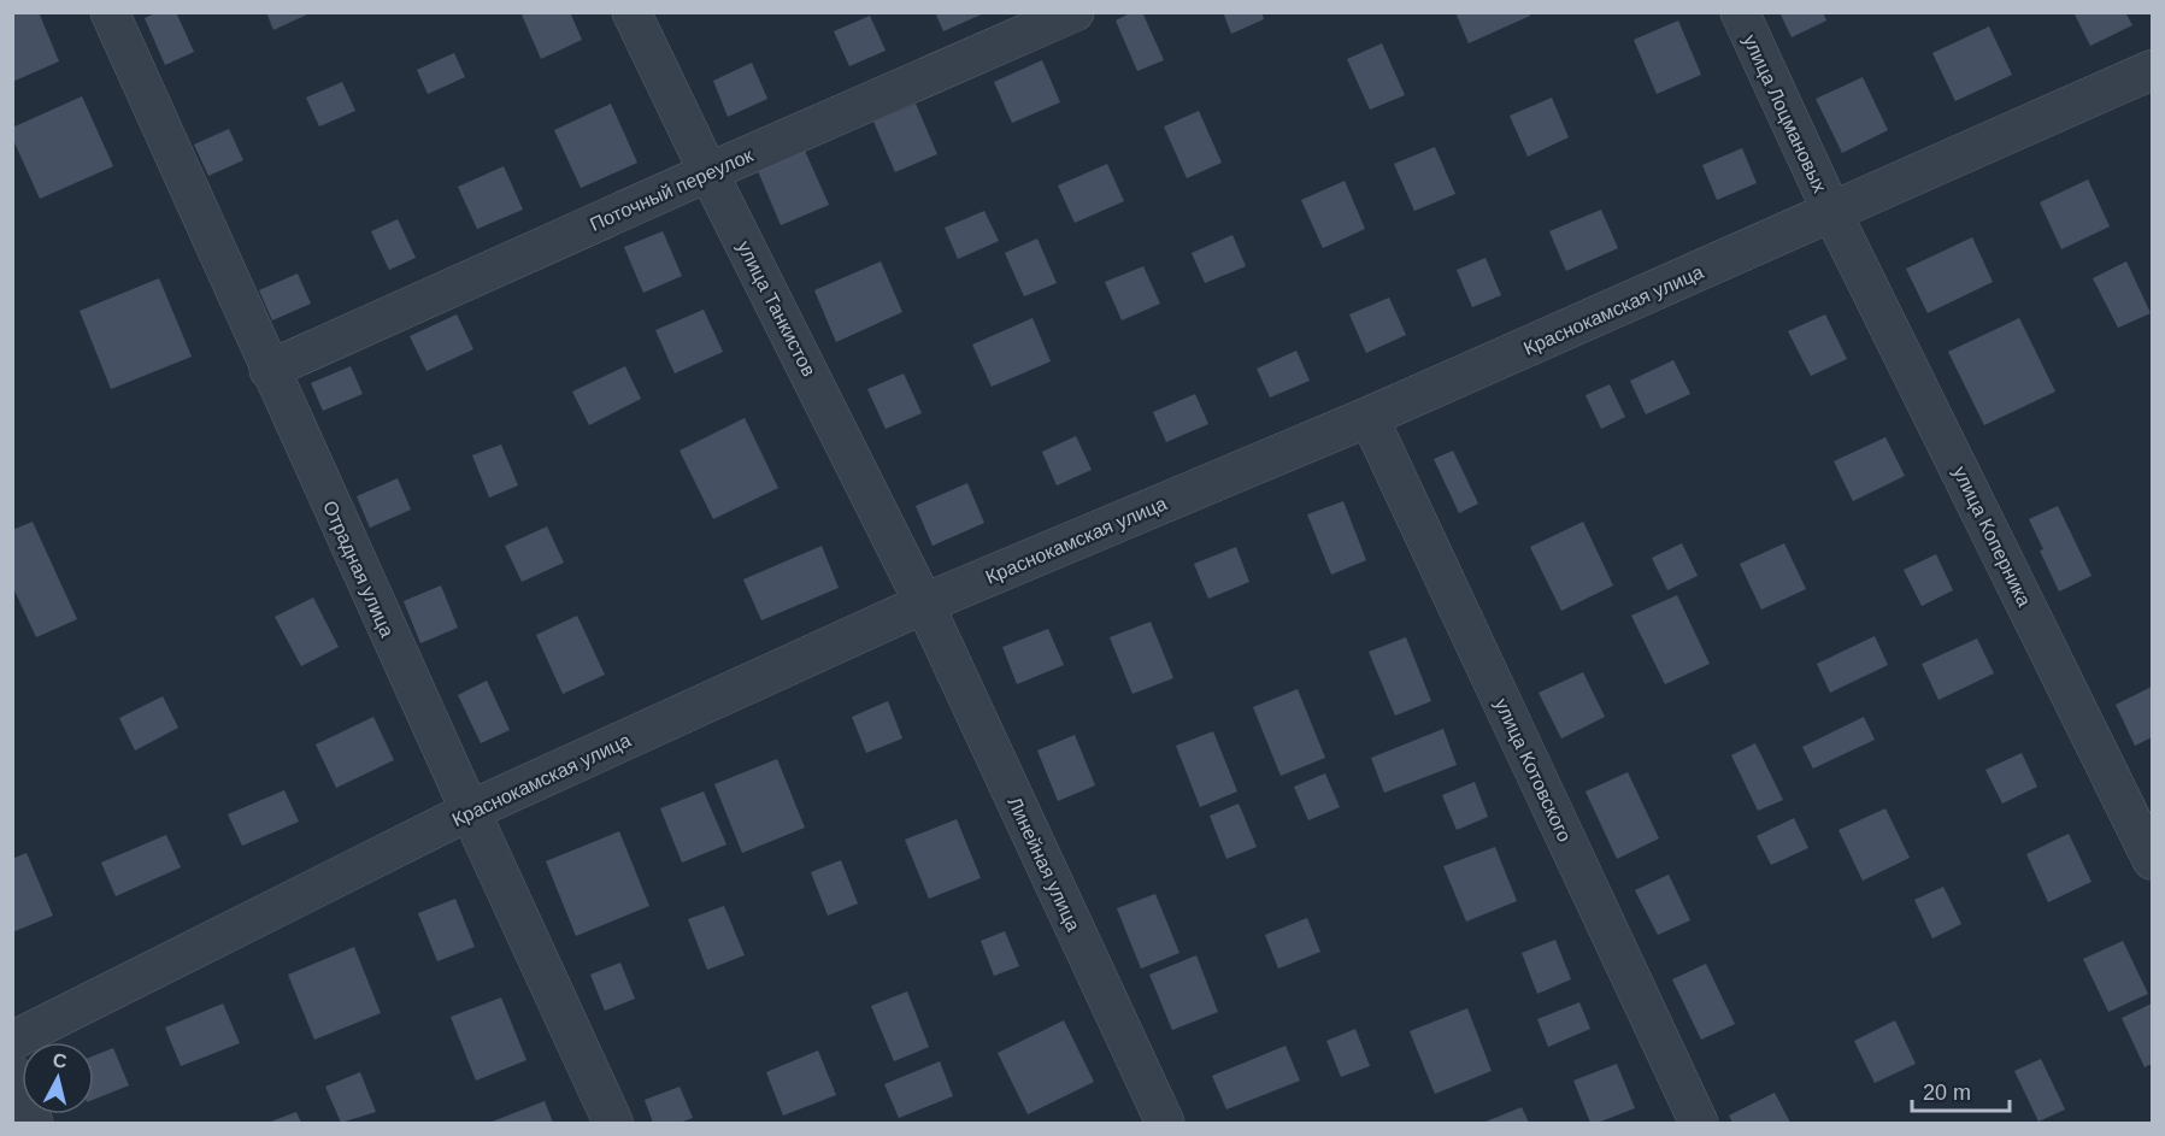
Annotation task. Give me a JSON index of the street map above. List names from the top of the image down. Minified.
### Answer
{"streets":{"street":["улица Лоцмановых","Поточный переулок","улица Танкистов","Краснокамская улица","улица Коперника","Отрадная улица","улица Котовского","Линейная улица"]},"crossings":[["улица Лоцмановых","Краснокамская улица"],["улица Лоцмановых","улица Коперника"],["Поточный переулок","улица Танкистов"],["Поточный переулок","Отрадная улица"],["улица Танкистов","Краснокамская улица"],["улица Танкистов","Линейная улица"],["Краснокамская улица","улица Коперника"],["Краснокамская улица","Отрадная улица"],["Краснокамская улица","улица Котовского"],["Краснокамская улица","Линейная улица"]],"scale_bar":"20 m","north":"top"}
